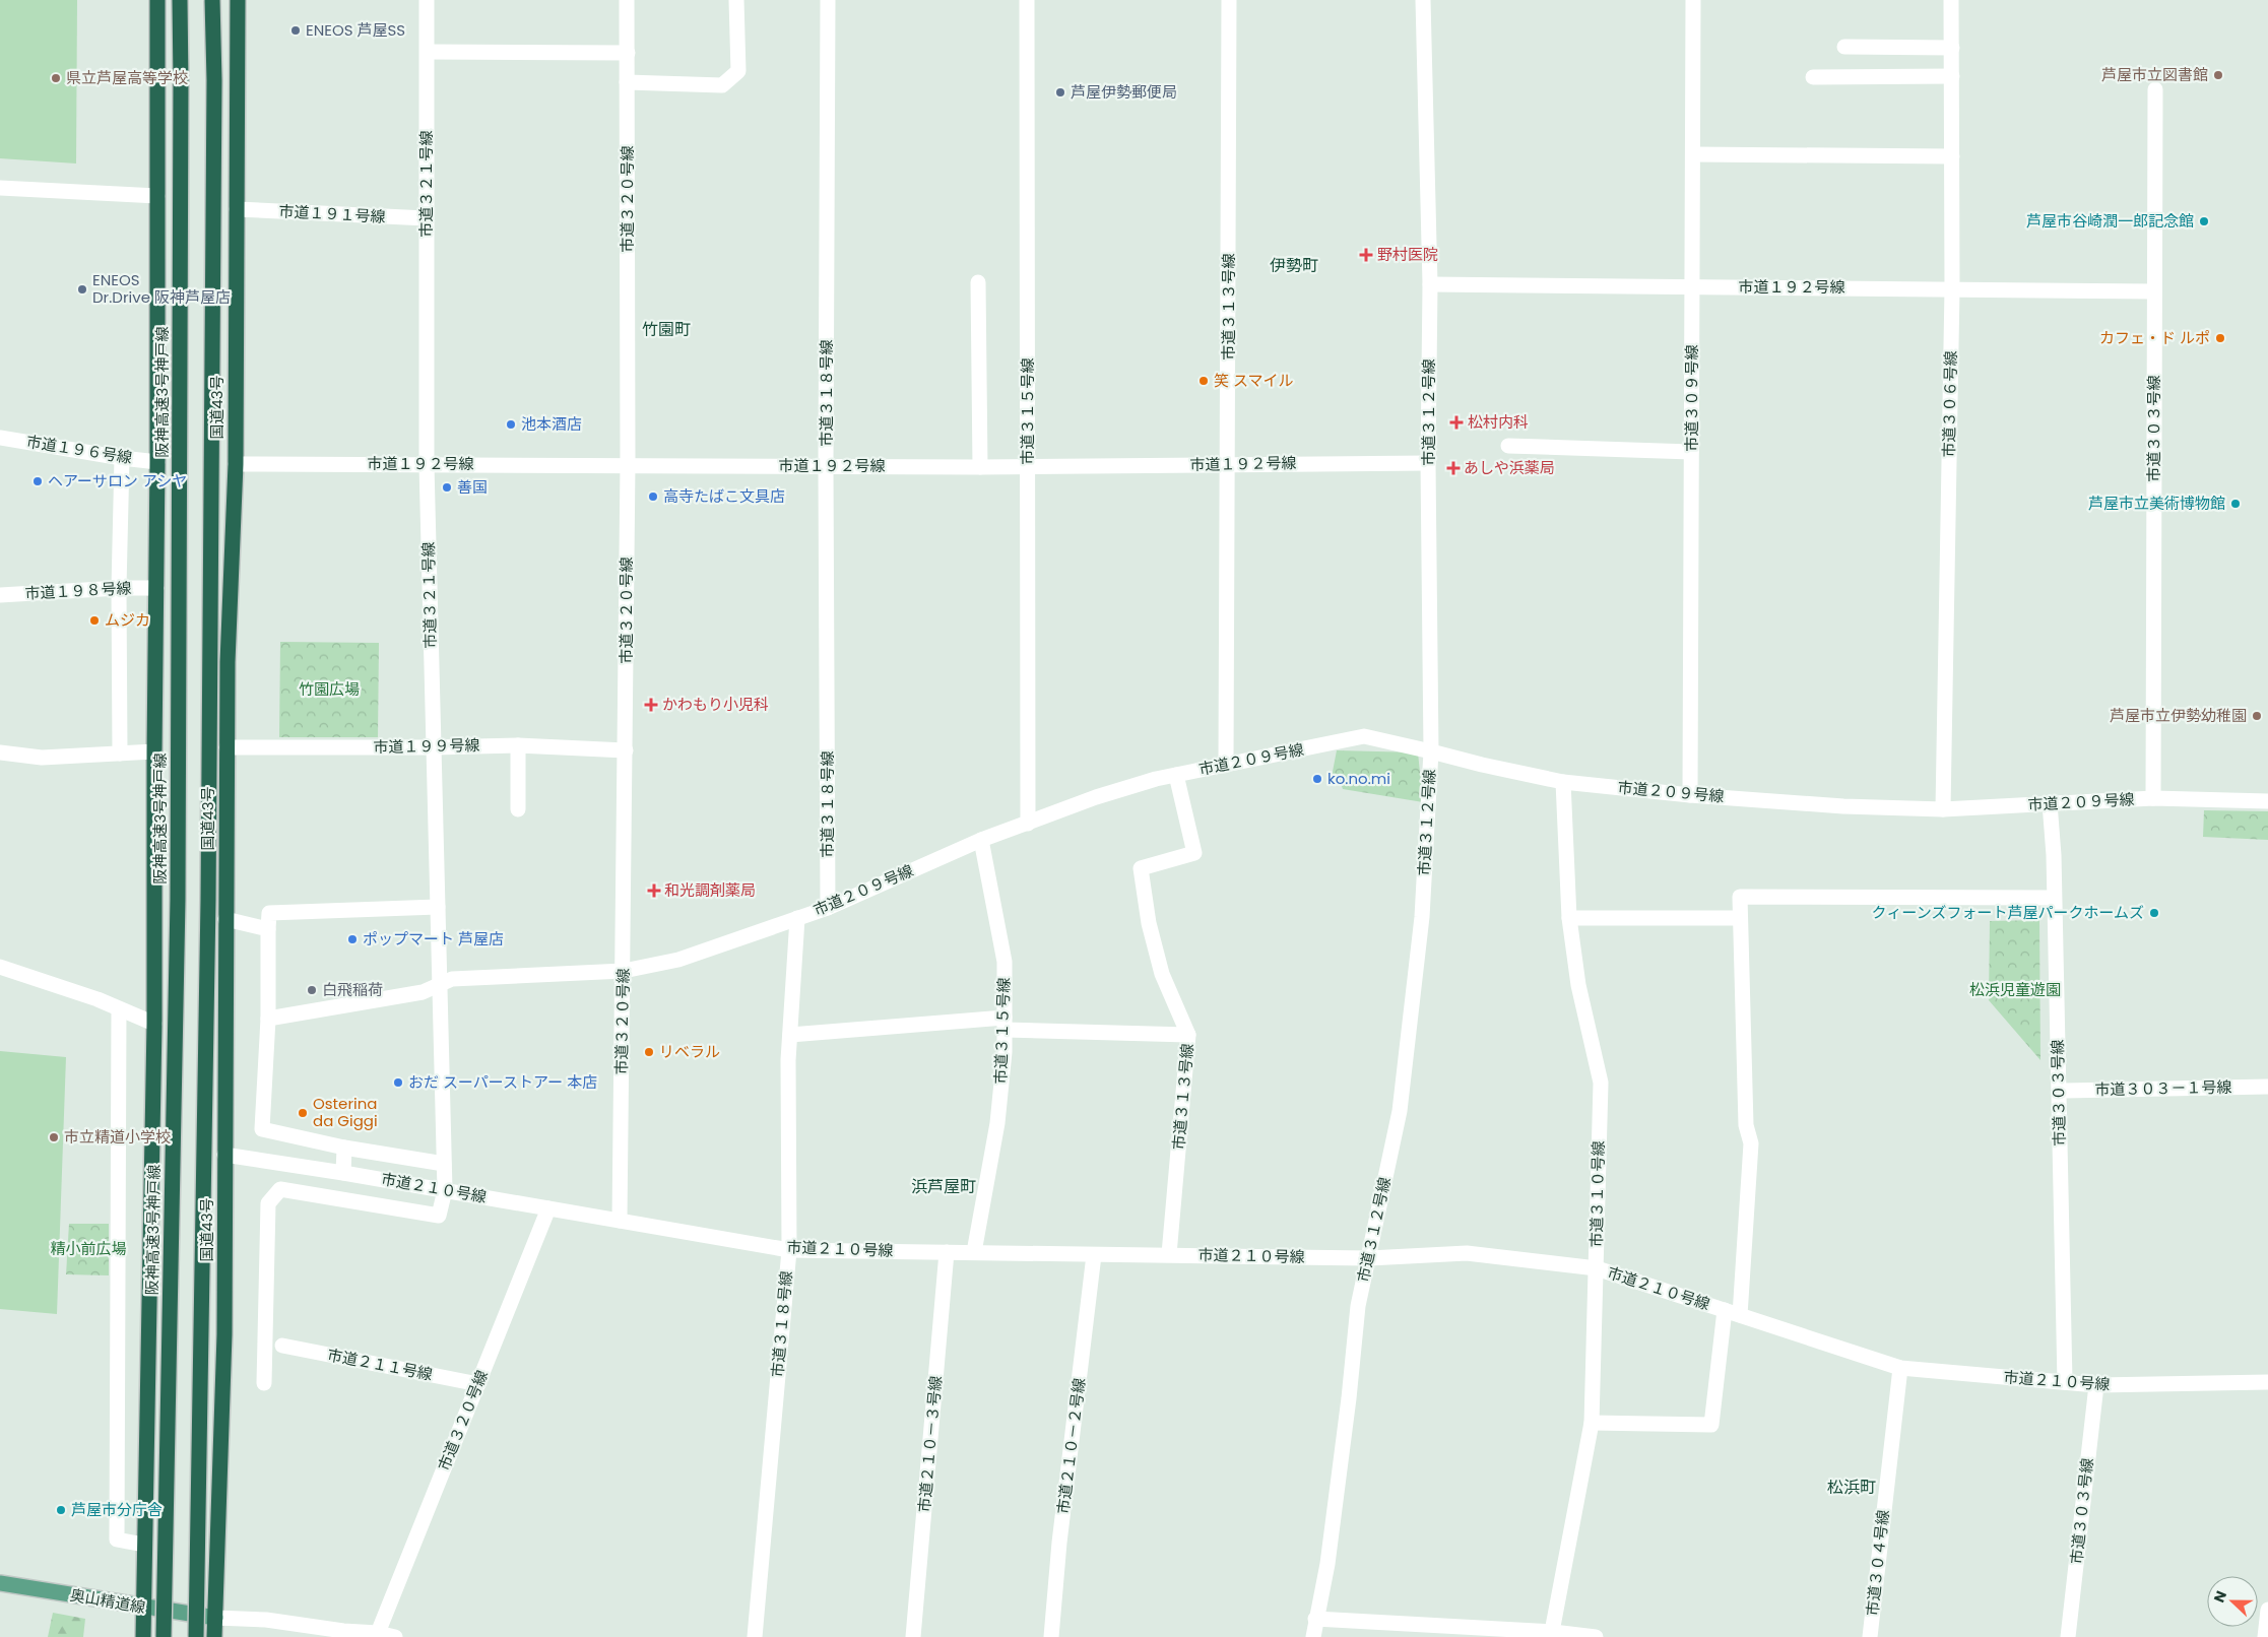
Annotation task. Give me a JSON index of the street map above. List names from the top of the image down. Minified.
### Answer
{"streets":{"highway":["阪神高速3号神戸線","国道43号"],"main road":["奥山精道線"],"street":["市道３２１号線","市道３２０号線","市道１９１号線","市道１９２号線","市道３１３号線","市道３１８号線","市道３０９号線","市道３０６号線","市道３１５号線","市道３１２号線","市道３０３号線","市道１９６号線","市道１９８号線","市道１９９号線","市道２０９号線","市道３０３－１号線","市道２１０号線","市道３１０号線","市道２１１号線","市道２１０－３号線","市道２１０－２号線","市道３０４号線"]},"crossings":[["市道３２１号線","市道１９１号線"],["市道３２１号線","市道１９２号線"],["市道３２１号線","市道１９９号線"],["市道３２１号線","市道２０９号線"],["市道３２１号線","市道２１０号線"],["市道３２０号線","市道１９２号線"],["市道３２０号線","市道１９９号線"],["市道３２０号線","市道２０９号線"],["市道３２０号線","市道２１０号線"],["市道３２０号線","市道２１１号線"],["市道１９１号線","国道43号"],["市道１９２号線","市道３１３号線"],["市道１９２号線","市道３１８号線"],["市道１９２号線","市道３０９号線"],["市道１９２号線","市道３０６号線"],["市道１９２号線","国道43号"],["市道１９２号線","市道３１５号線"],["市道１９２号線","市道３１２号線"],["市道１９２号線","市道３０３号線"],["市道３１３号線","市道２０９号線"],["市道３１３号線","市道２１０号線"],["市道３１８号線","市道２０９号線"],["市道３１８号線","市道２１０号線"],["市道３０９号線","市道２０９号線"],["市道３０６号線","市道２０９号線"],["国道43号","市道１９９号線"],["国道43号","市道２１０号線"],["国道43号","奥山精道線"],["市道３１５号線","市道２０９号線"],["市道３１５号線","市道２１０号線"],["市道３１２号線","市道２０９号線"],["市道３１２号線","市道２１０号線"],["市道３０３号線","市道２０９号線"],["市道３０３号線","市道３０３－１号線"],["市道３０３号線","市道２１０号線"],["市道２０９号線","市道３１０号線"],["市道２１０号線","市道３１０号線"],["市道２１０号線","市道２１０－３号線"],["市道２１０号線","市道２１０－２号線"],["市道２１０号線","市道３０４号線"]],"districts":["伊勢町","竹園町","浜芦屋町","松浜町"],"parks":["竹園広場","松浜児童遊園","精小前広場"],"places":{"other":["ENEOS 芦屋SS","芦屋市立図書館","県立芦屋高等学校","芦屋伊勢郵便局","芦屋市谷崎潤一郎記念館","ENEOS Dr.Drive 阪神芦屋店","カフェ・ド ルポ","笑 スマイル","池本酒店","ヘアーサロン アシヤ","善国","高寺たばこ文具店","芦屋市立美術博物館","ムジカ","芦屋市立伊勢幼稚園","ko.no.mi","クィーンズフォート芦屋パークホームズ","ポップマート 芦屋店","白飛稲荷","リベラル","おだ スーパーストアー 本店","Osterina da Giggi","市立精道小学校","芦屋市分庁舎"],"health":["野村医院","松村内科","あしや浜薬局","かわもり小児科","和光調剤薬局"]},"north":"left"}
